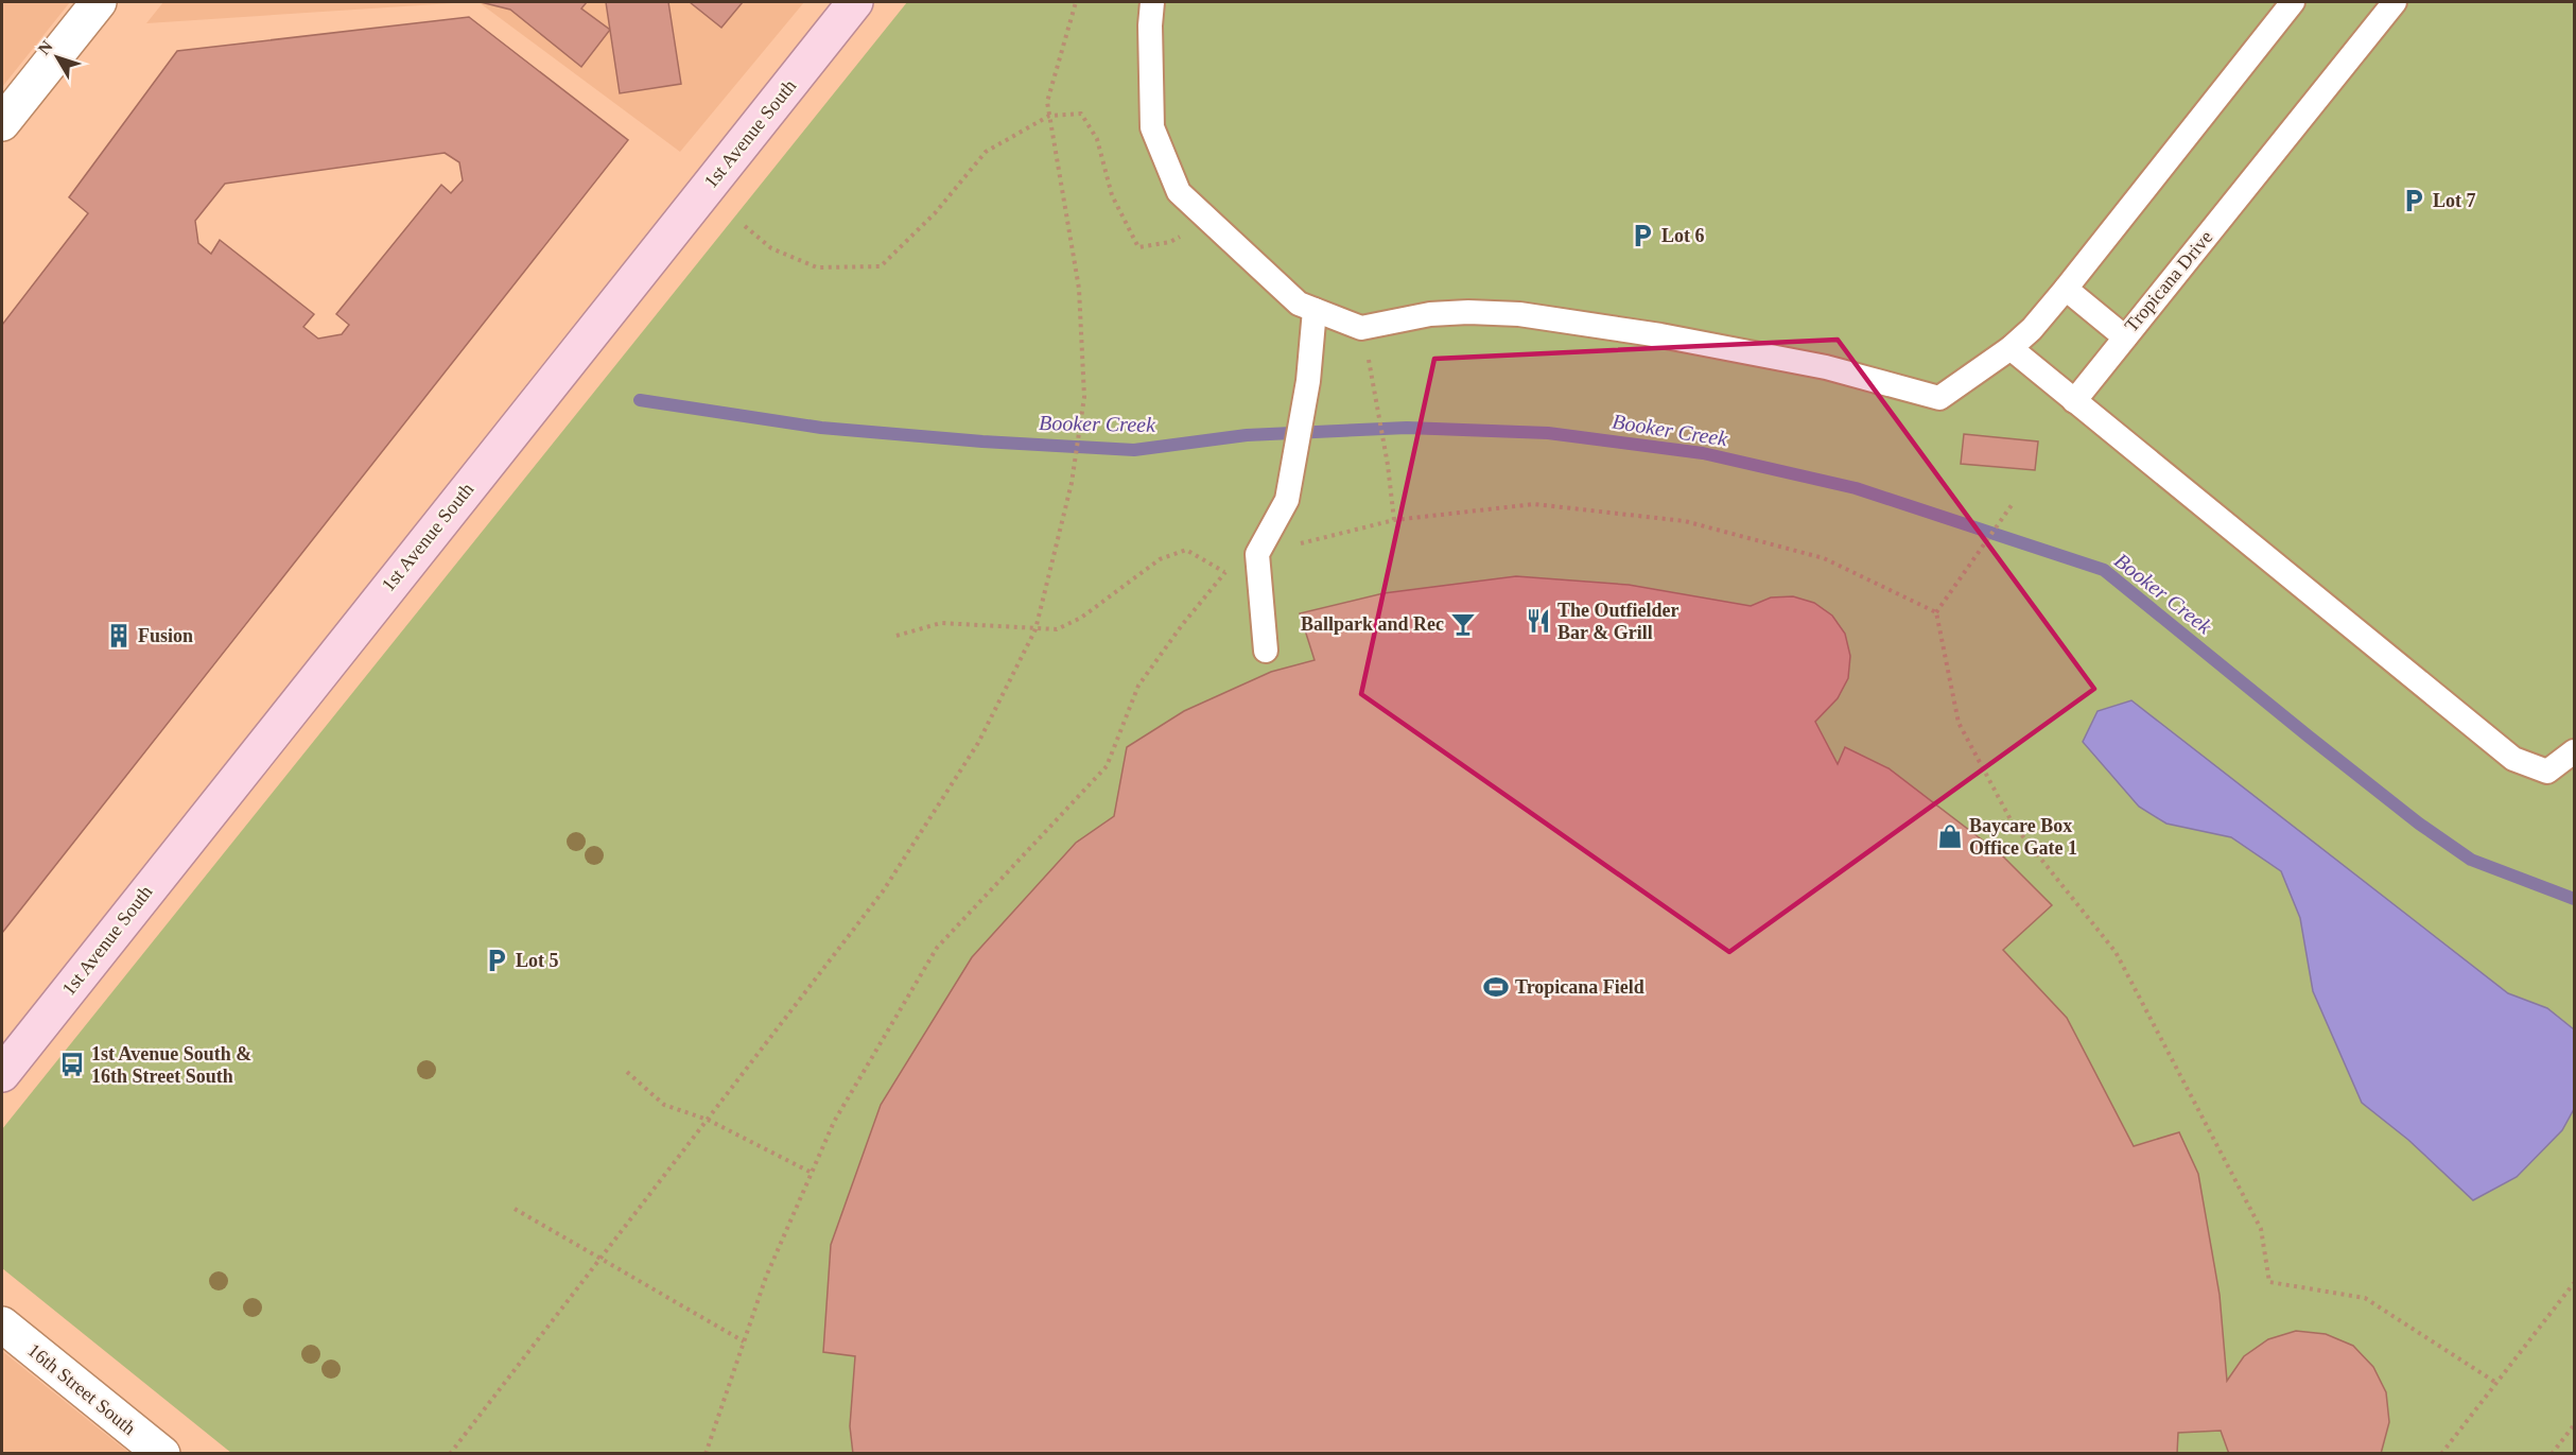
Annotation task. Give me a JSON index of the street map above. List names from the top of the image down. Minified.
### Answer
{"streets":{"main road":["1st Avenue South"],"street":["16th Street South"],"lane":["Tropicana Drive"]},"water":["Booker Creek"],"places":{"parking":["Lot 7","Lot 6","Lot 5"],"restaurant":["The Outfielder Bar & Grill"],"bar":["Ballpark and Rec"],"building":["Fusion"],"shop":["Baycare Box Office Gate 1"],"sports":["Tropicana Field"],"bus stop":["1st Avenue South & 16th Street South"]},"north":"top left"}
